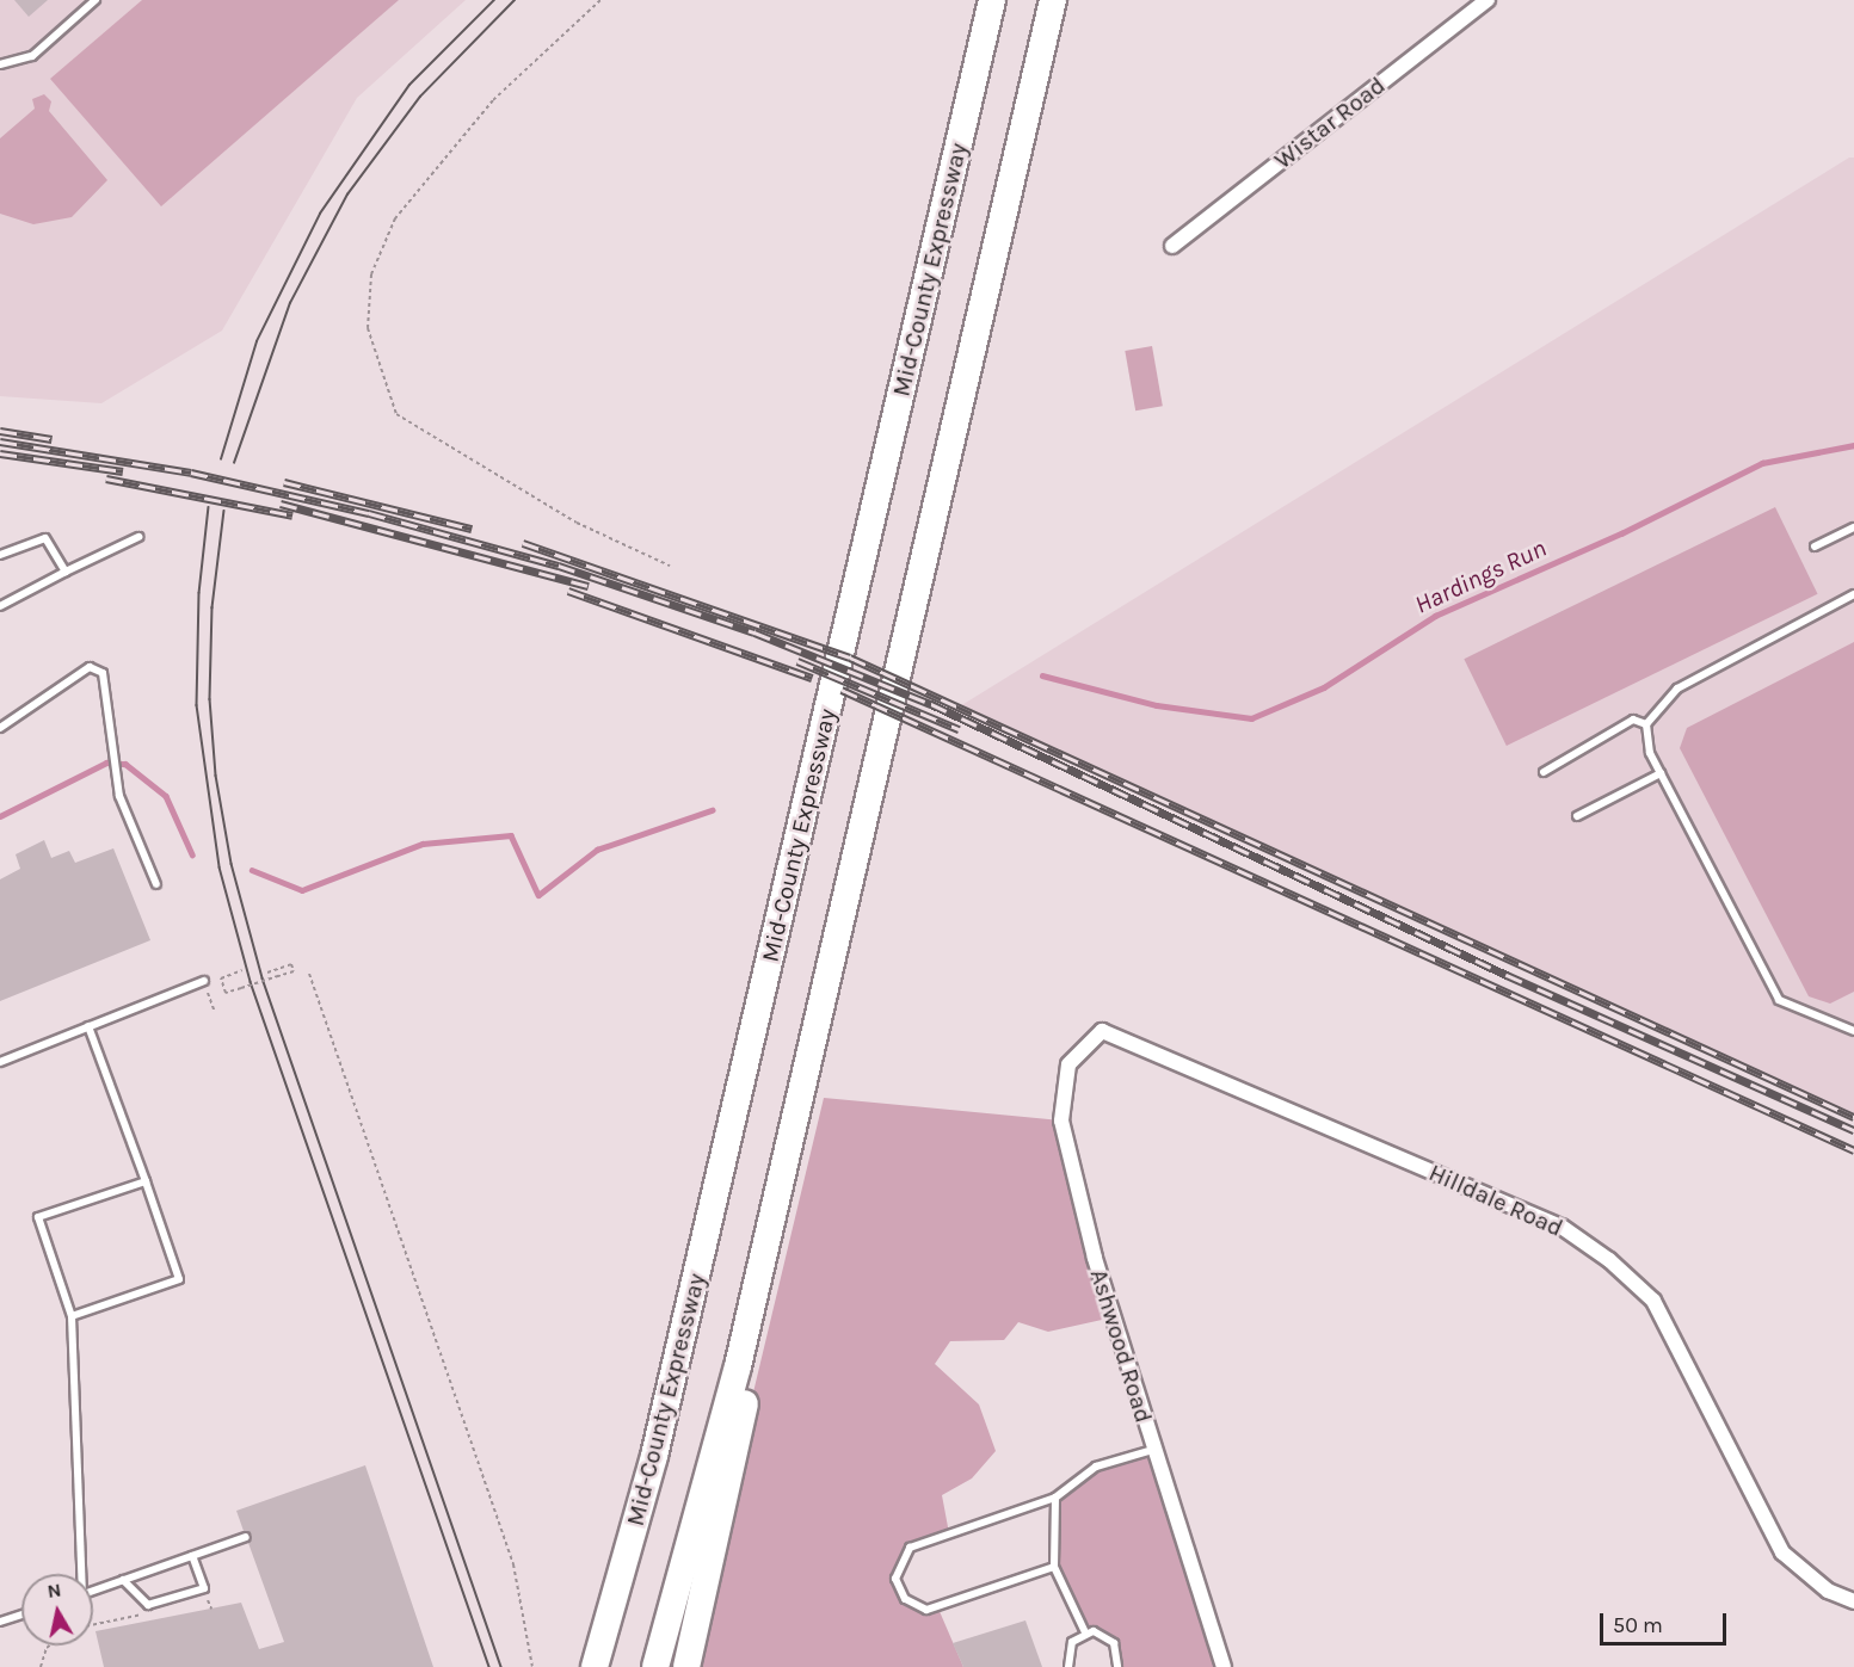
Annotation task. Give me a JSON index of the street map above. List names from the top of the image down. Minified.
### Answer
{"streets":{"highway":["Mid-County Expressway"],"street":["Wistar Road","Hilldale Road","Ashwood Road"]},"crossings":[["Hilldale Road","Ashwood Road"]],"water":["Hardings Run"],"scale_bar":"50 m","north":"top"}
